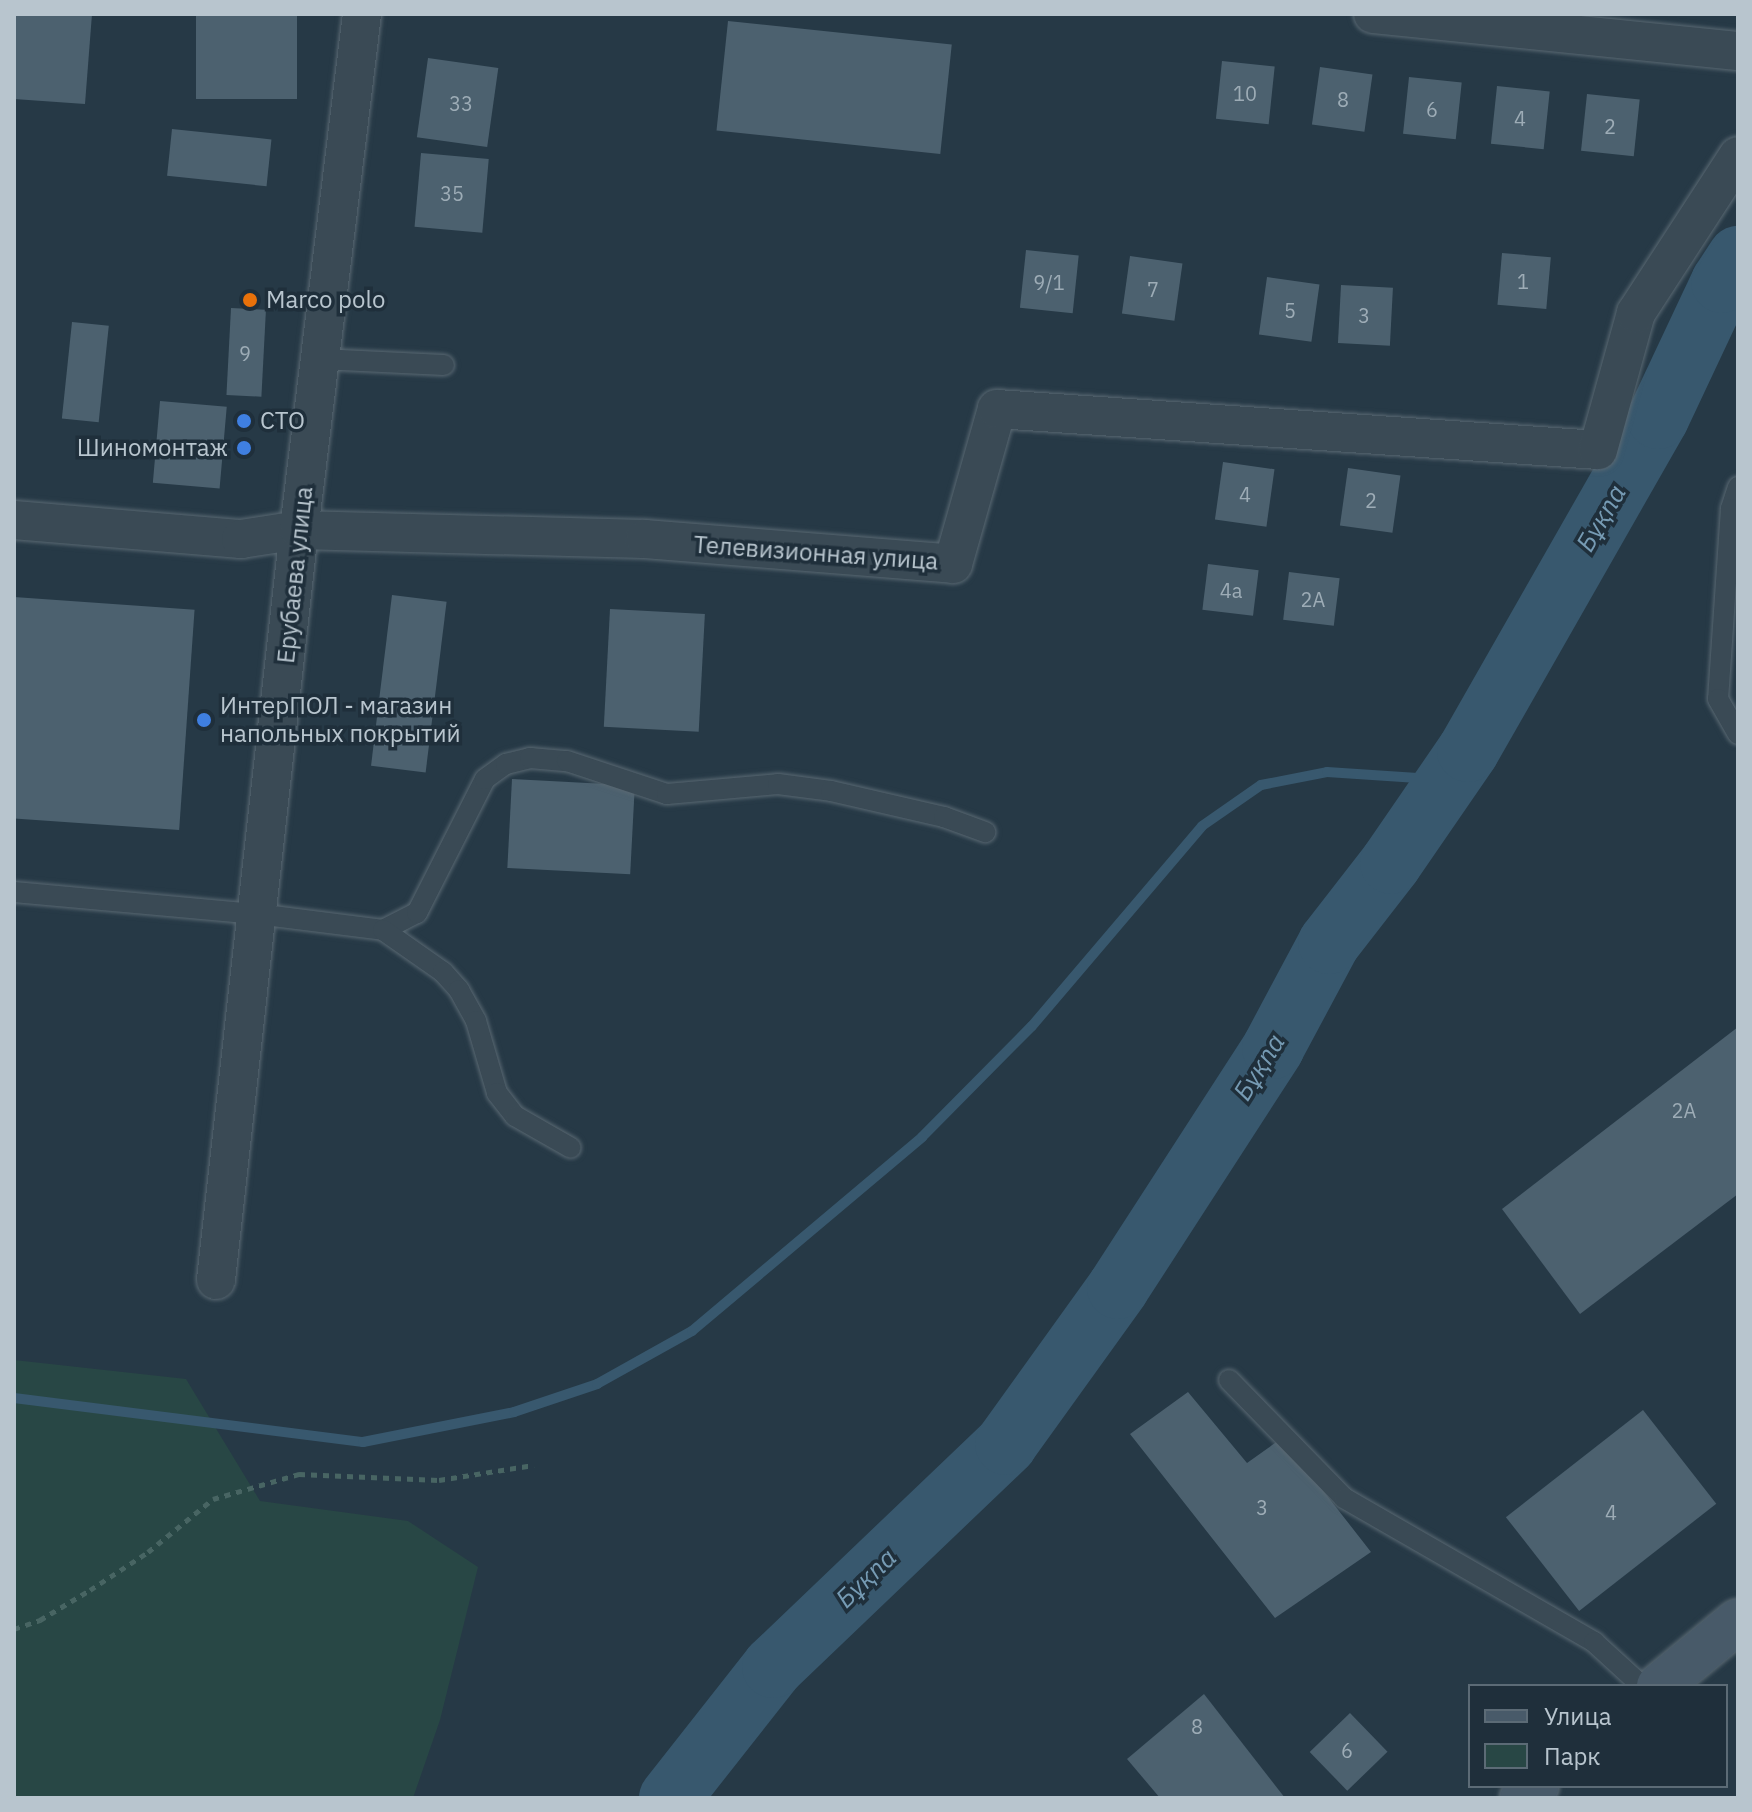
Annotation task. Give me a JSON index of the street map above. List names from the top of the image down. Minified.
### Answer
{"streets":{"street":["Телевизионная улица","Ерубаева улица"]},"crossings":[["Телевизионная улица","Ерубаева улица"]],"water":["Бұқпа"],"places":["Marco polo","СТО","Шиномонтаж","ИнтерПОЛ - магазин напольных покрытий"],"house_numbers":["10","8","33","6","4","2","35","1","9/1","7","5","3","9","4","2","4а","2А","2А","3","4","8","6"],"legend":["Улица","Парк"]}
